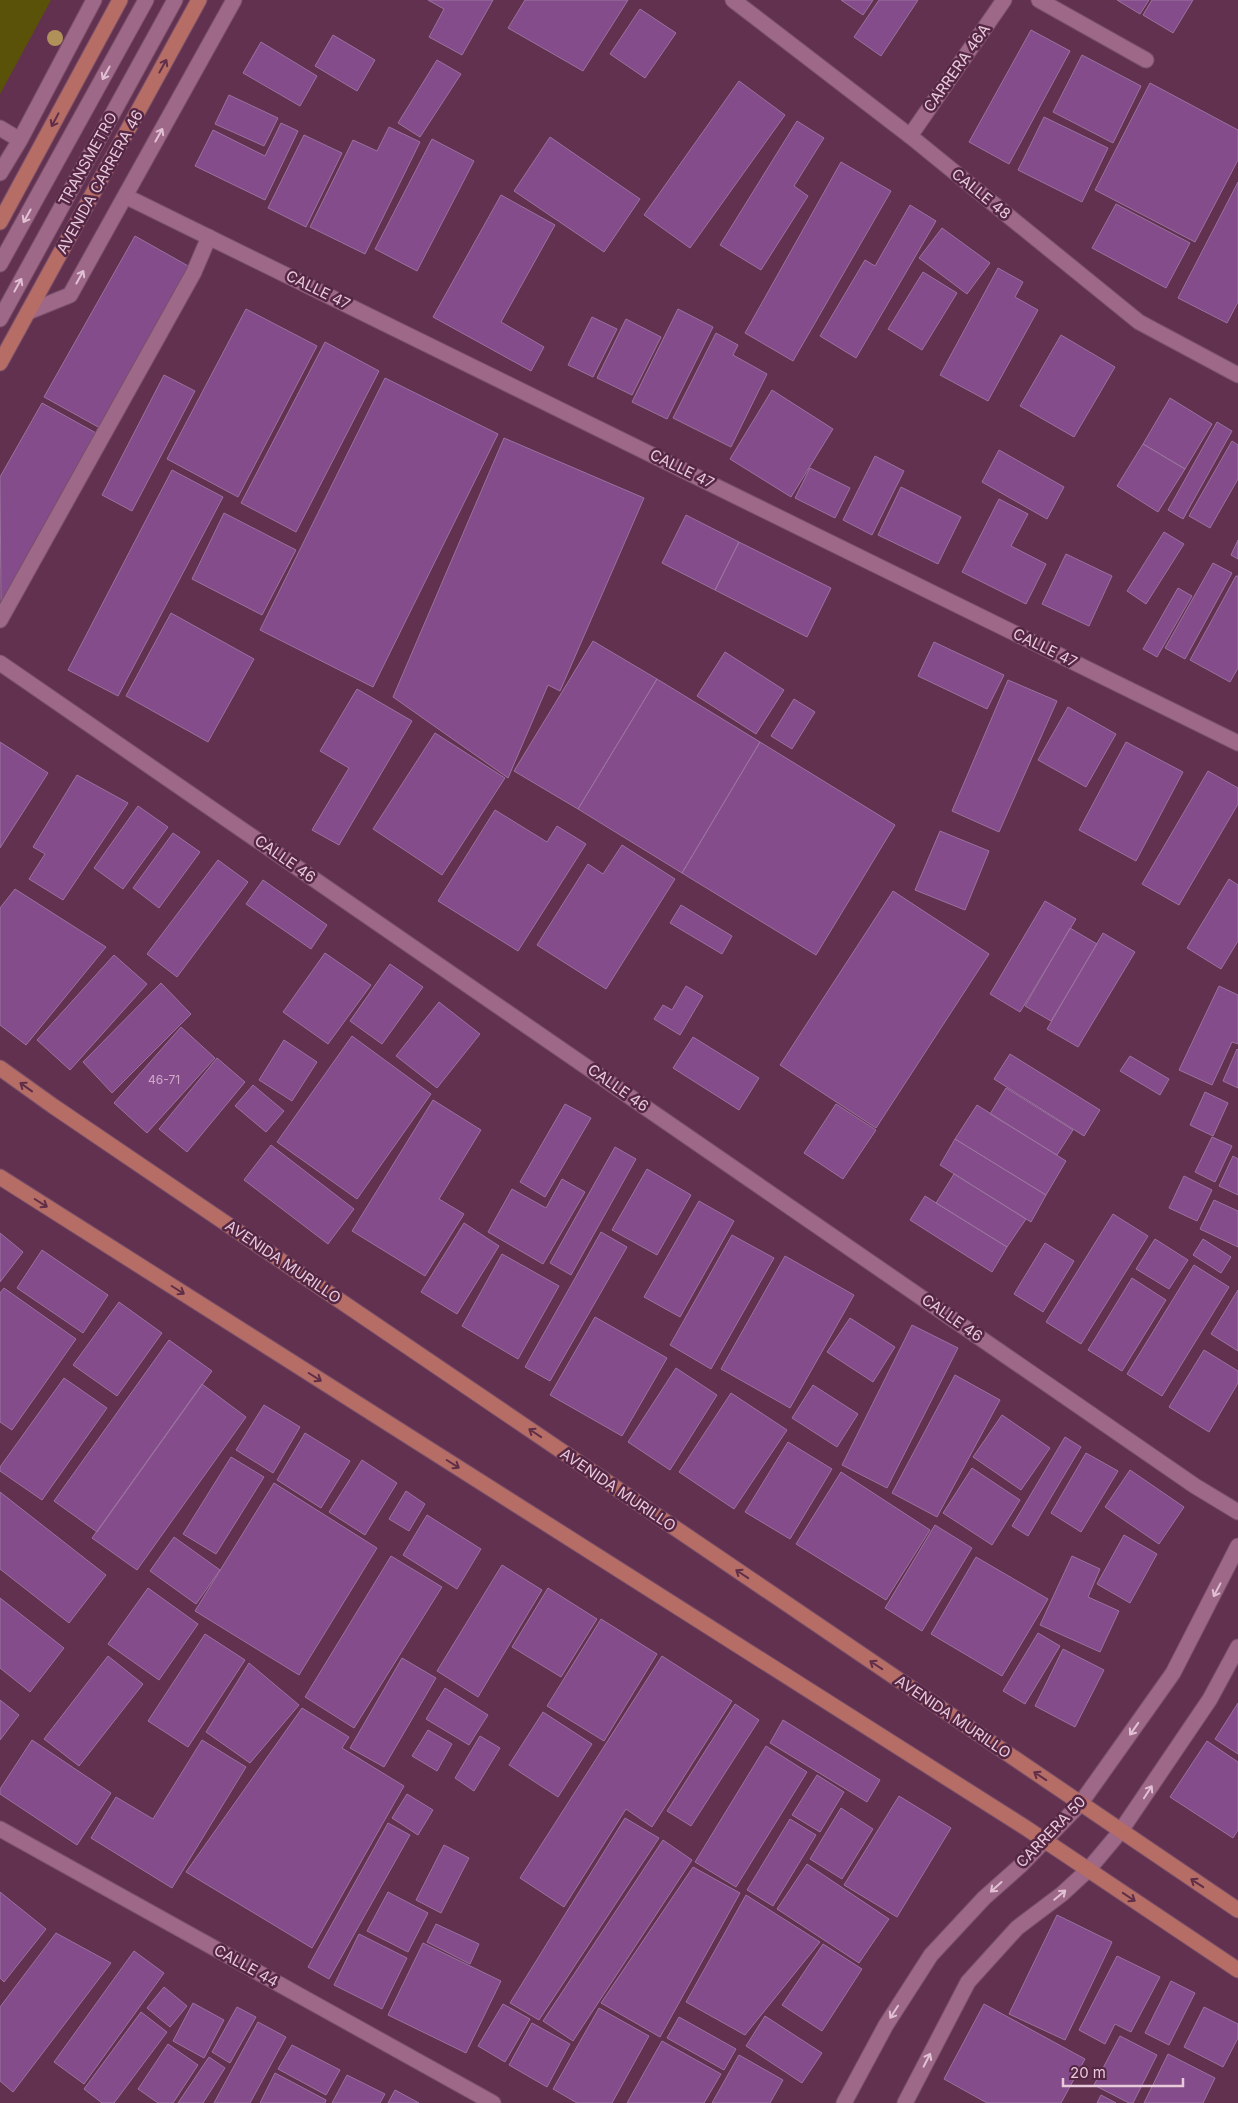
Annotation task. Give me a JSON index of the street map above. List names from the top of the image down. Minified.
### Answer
{"streets":{"main road":["AVENIDA CARRERA 46","AVENIDA MURILLO"],"street":["CARRERA 46A","TRANSMETRO","CALLE 48","CALLE 47","CALLE 46","CARRERA 50","CALLE 44"]},"crossings":[["CARRERA 46A","CALLE 48"],["AVENIDA MURILLO","CARRERA 50"]],"house_numbers":["46-71"],"scale_bar":"20 m"}
